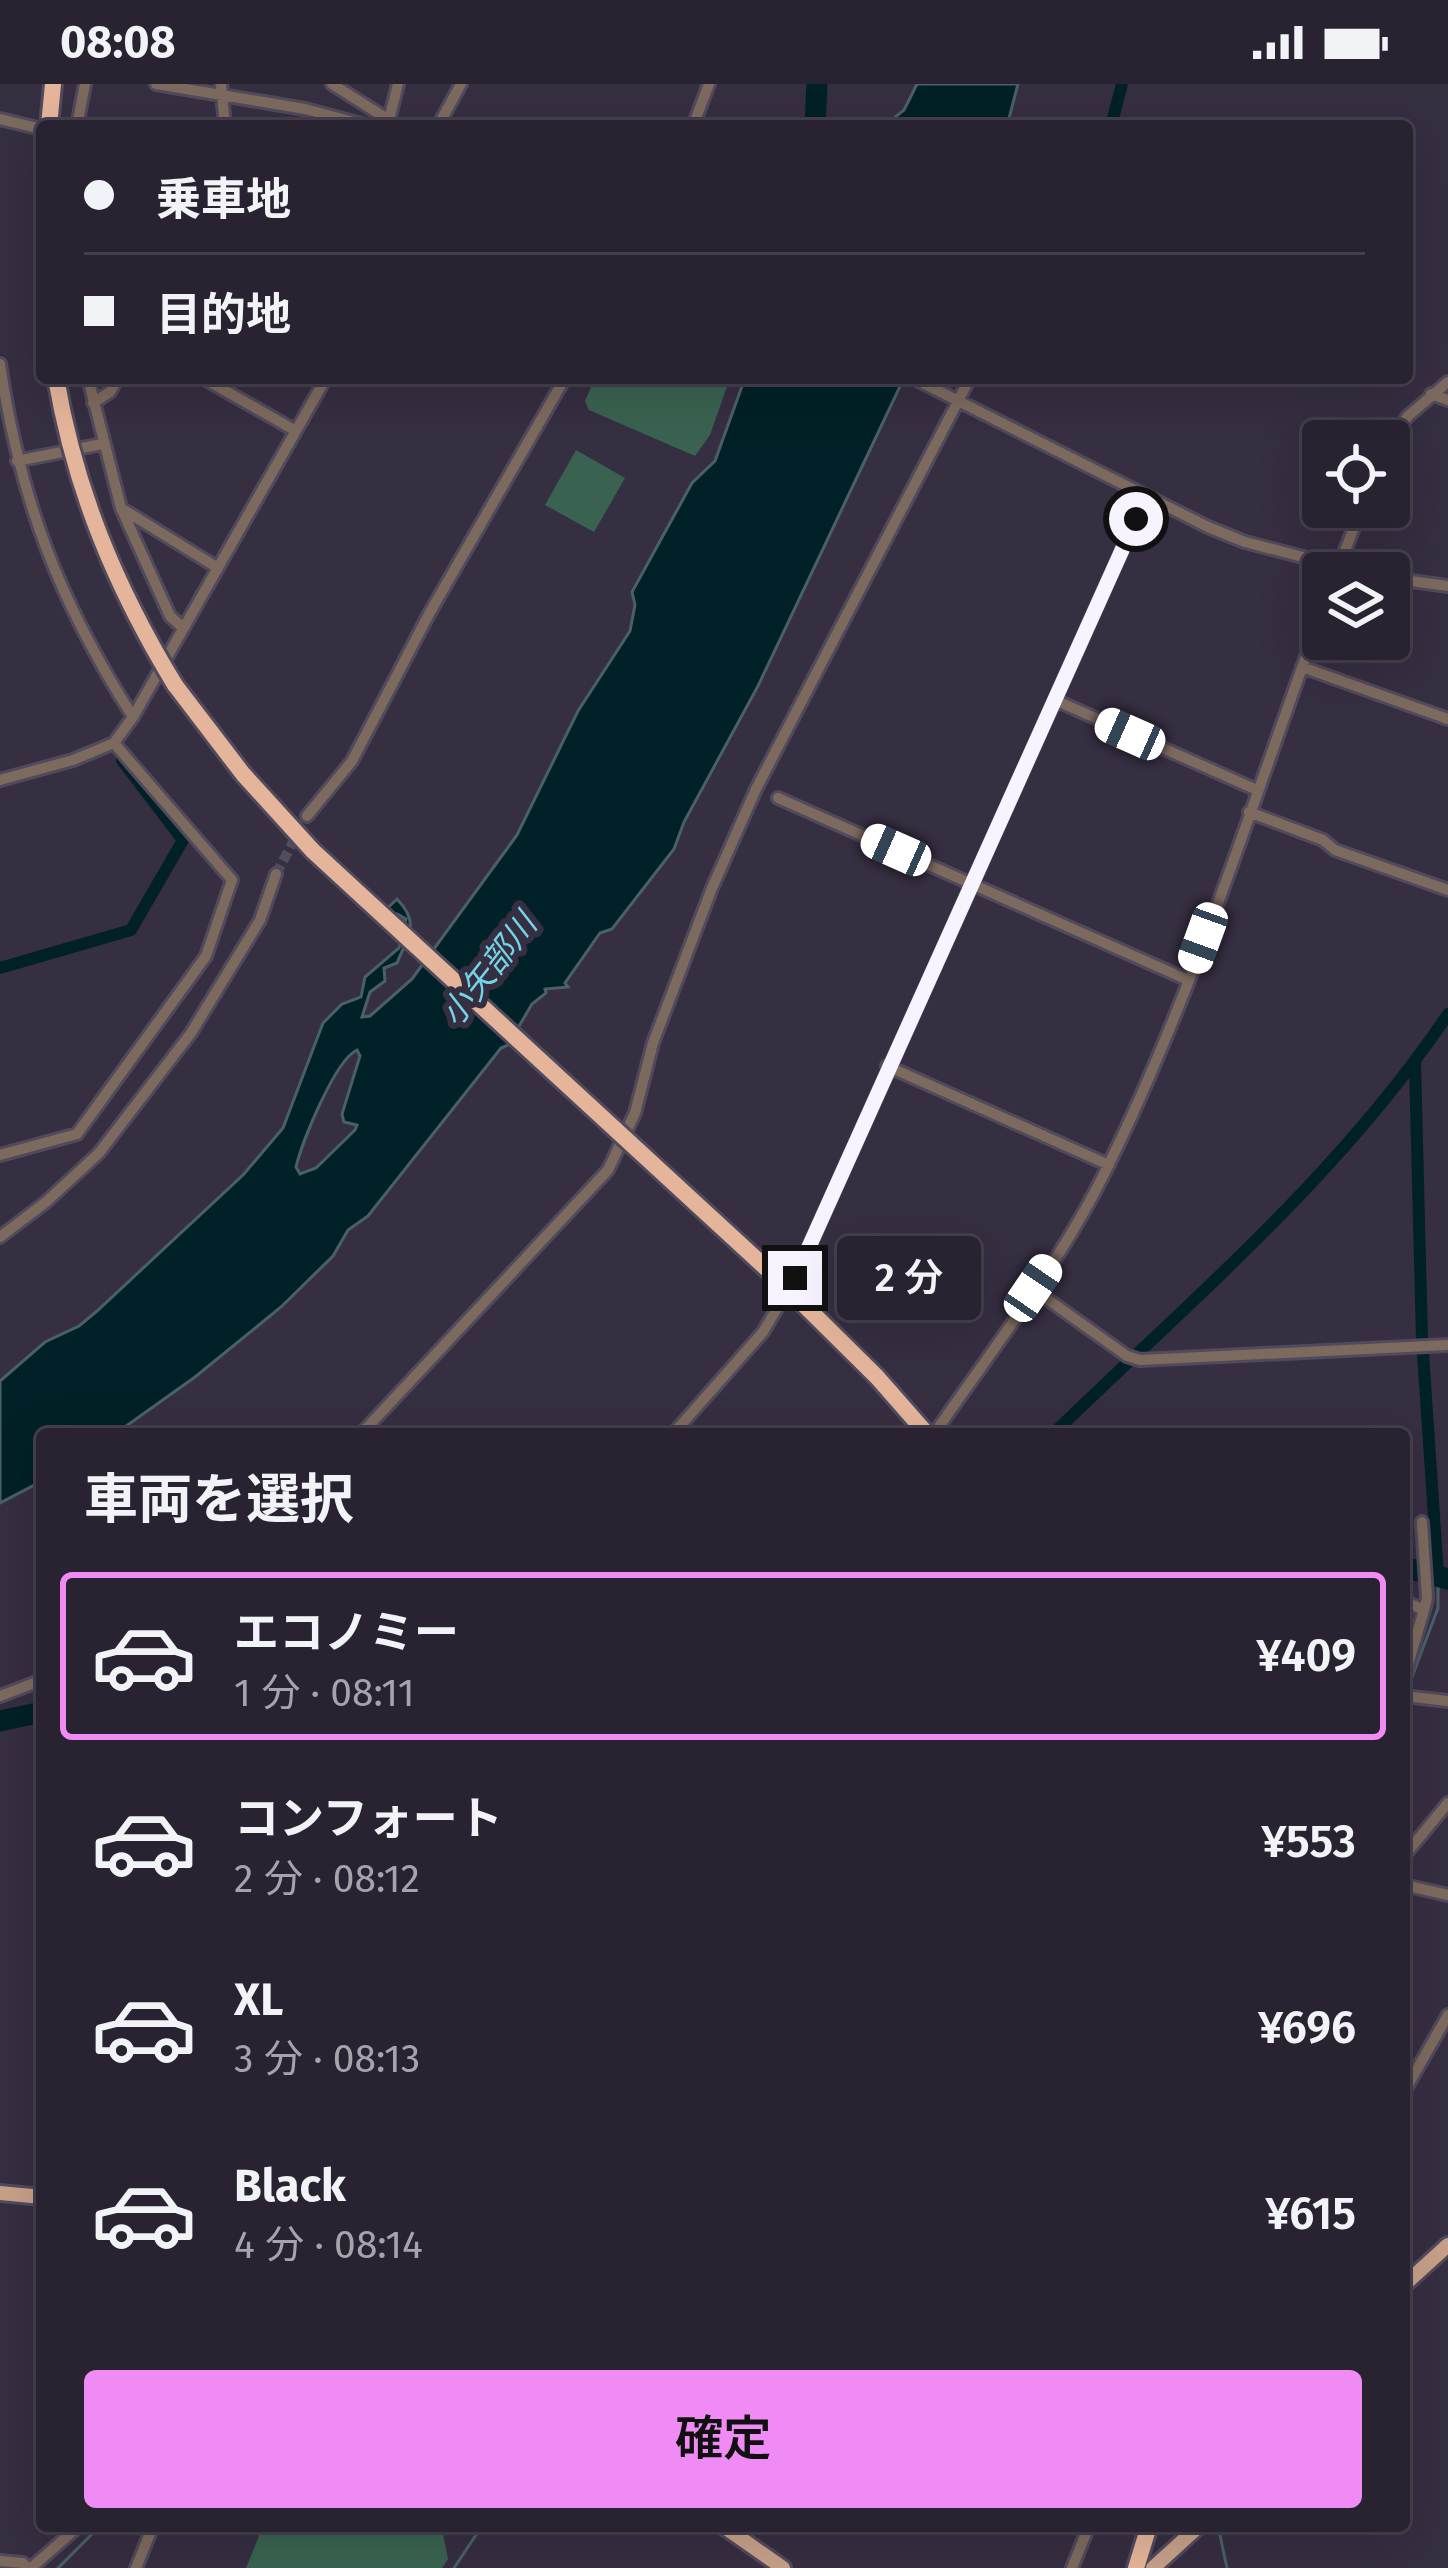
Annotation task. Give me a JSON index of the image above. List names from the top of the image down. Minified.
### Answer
{"water":["小矢部川"],"page":{"status":"08:08","banner":["乗車地","目的地"],"bubble":"2 分","heading":"車両を選択","list":[{"name":"エコノミー","note":"1 分 · 08:11","value":"¥409"},{"name":"コンフォート","note":"2 分 · 08:12","value":"¥553"},{"name":"XL","note":"3 分 · 08:13","value":"¥696"},{"name":"Black","note":"4 分 · 08:14","value":"¥615"}],"buttons":"確定"}}
